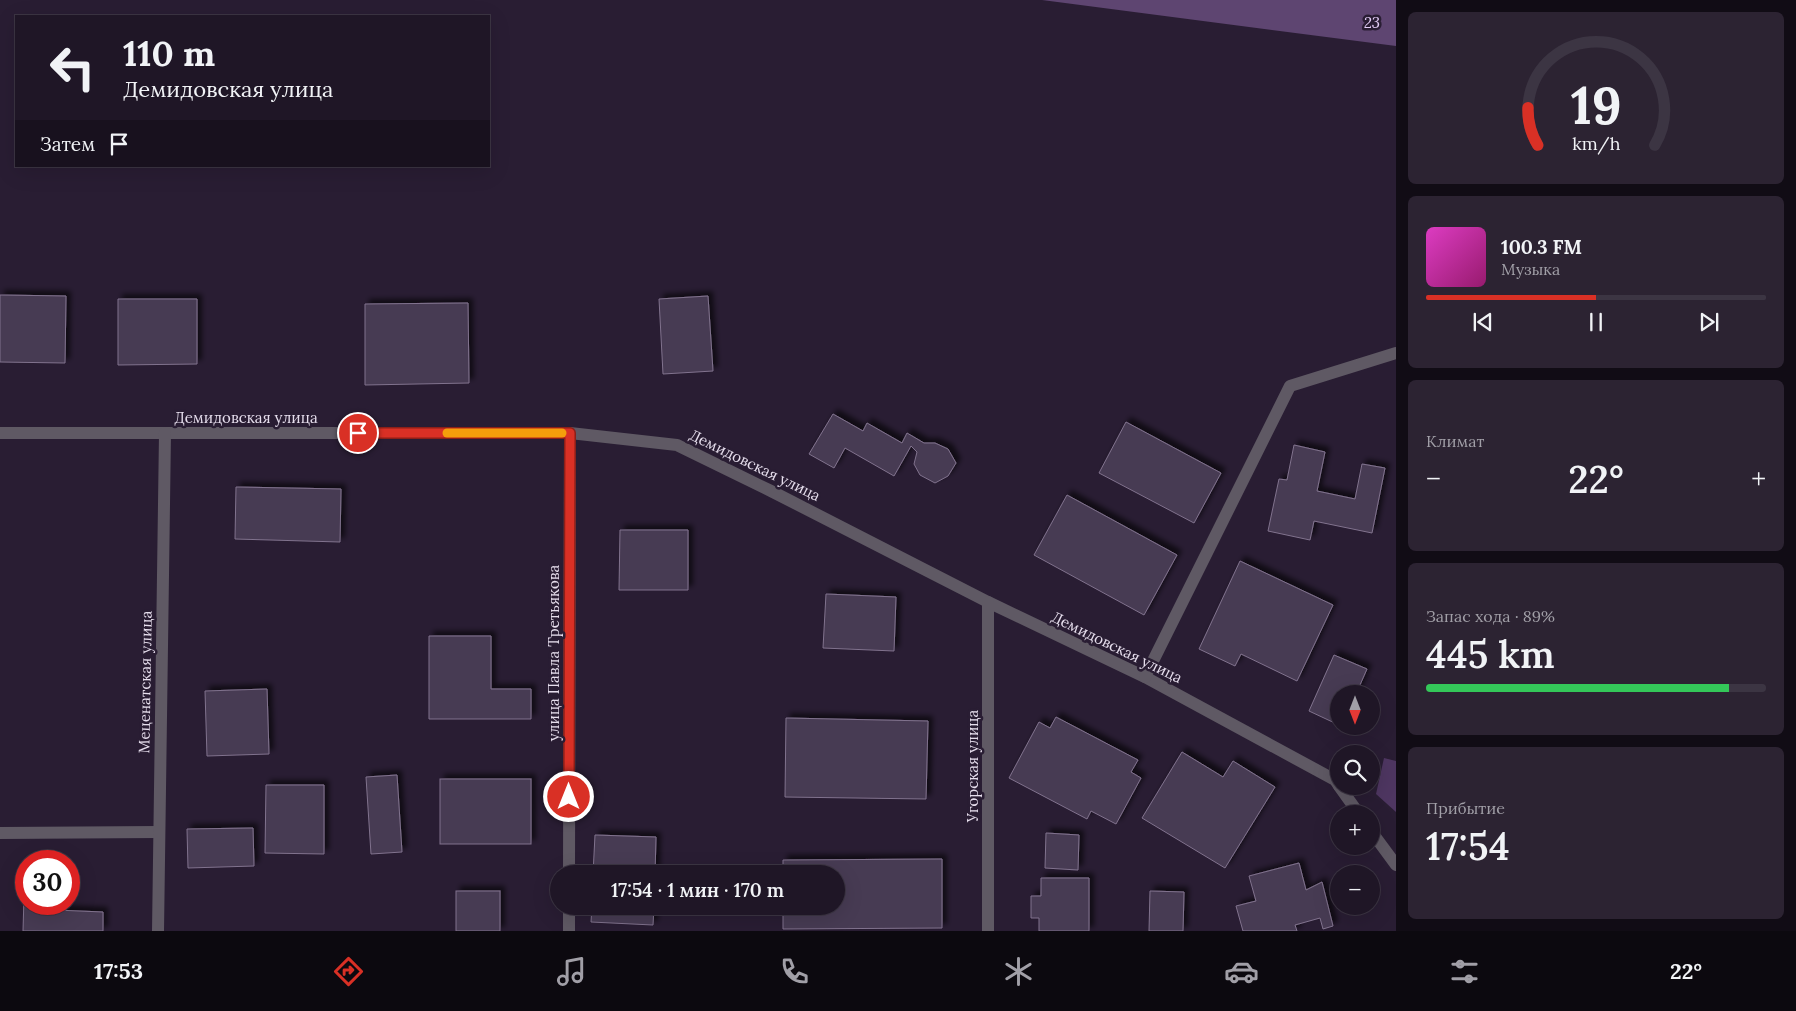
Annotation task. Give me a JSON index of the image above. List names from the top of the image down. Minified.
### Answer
{"streets":{"street":["Демидовская улица","улица Павла Третьякова","Меценатская улица","Угорская улица"]},"crossings":[["Демидовская улица","улица Павла Третьякова"],["Демидовская улица","Меценатская улица"],["Демидовская улица","Угорская улица"]],"parks":["23"],"north":"bottom","page":{"turn":["110 m","Демидовская улица"],"then":"Затем","song":["100.3 FM","Музыка"],"tile":["Климат",["Запас хода · 89%","445 km"],["Прибытие","17:54"]],"heat":["−","22°","+"],"map_buttons":["+","−"],"limit":"30","trip":"17:54 · 1 мин · 170 m","tabs":["17:53","22°"],"gauge":["19","km/h"]}}
